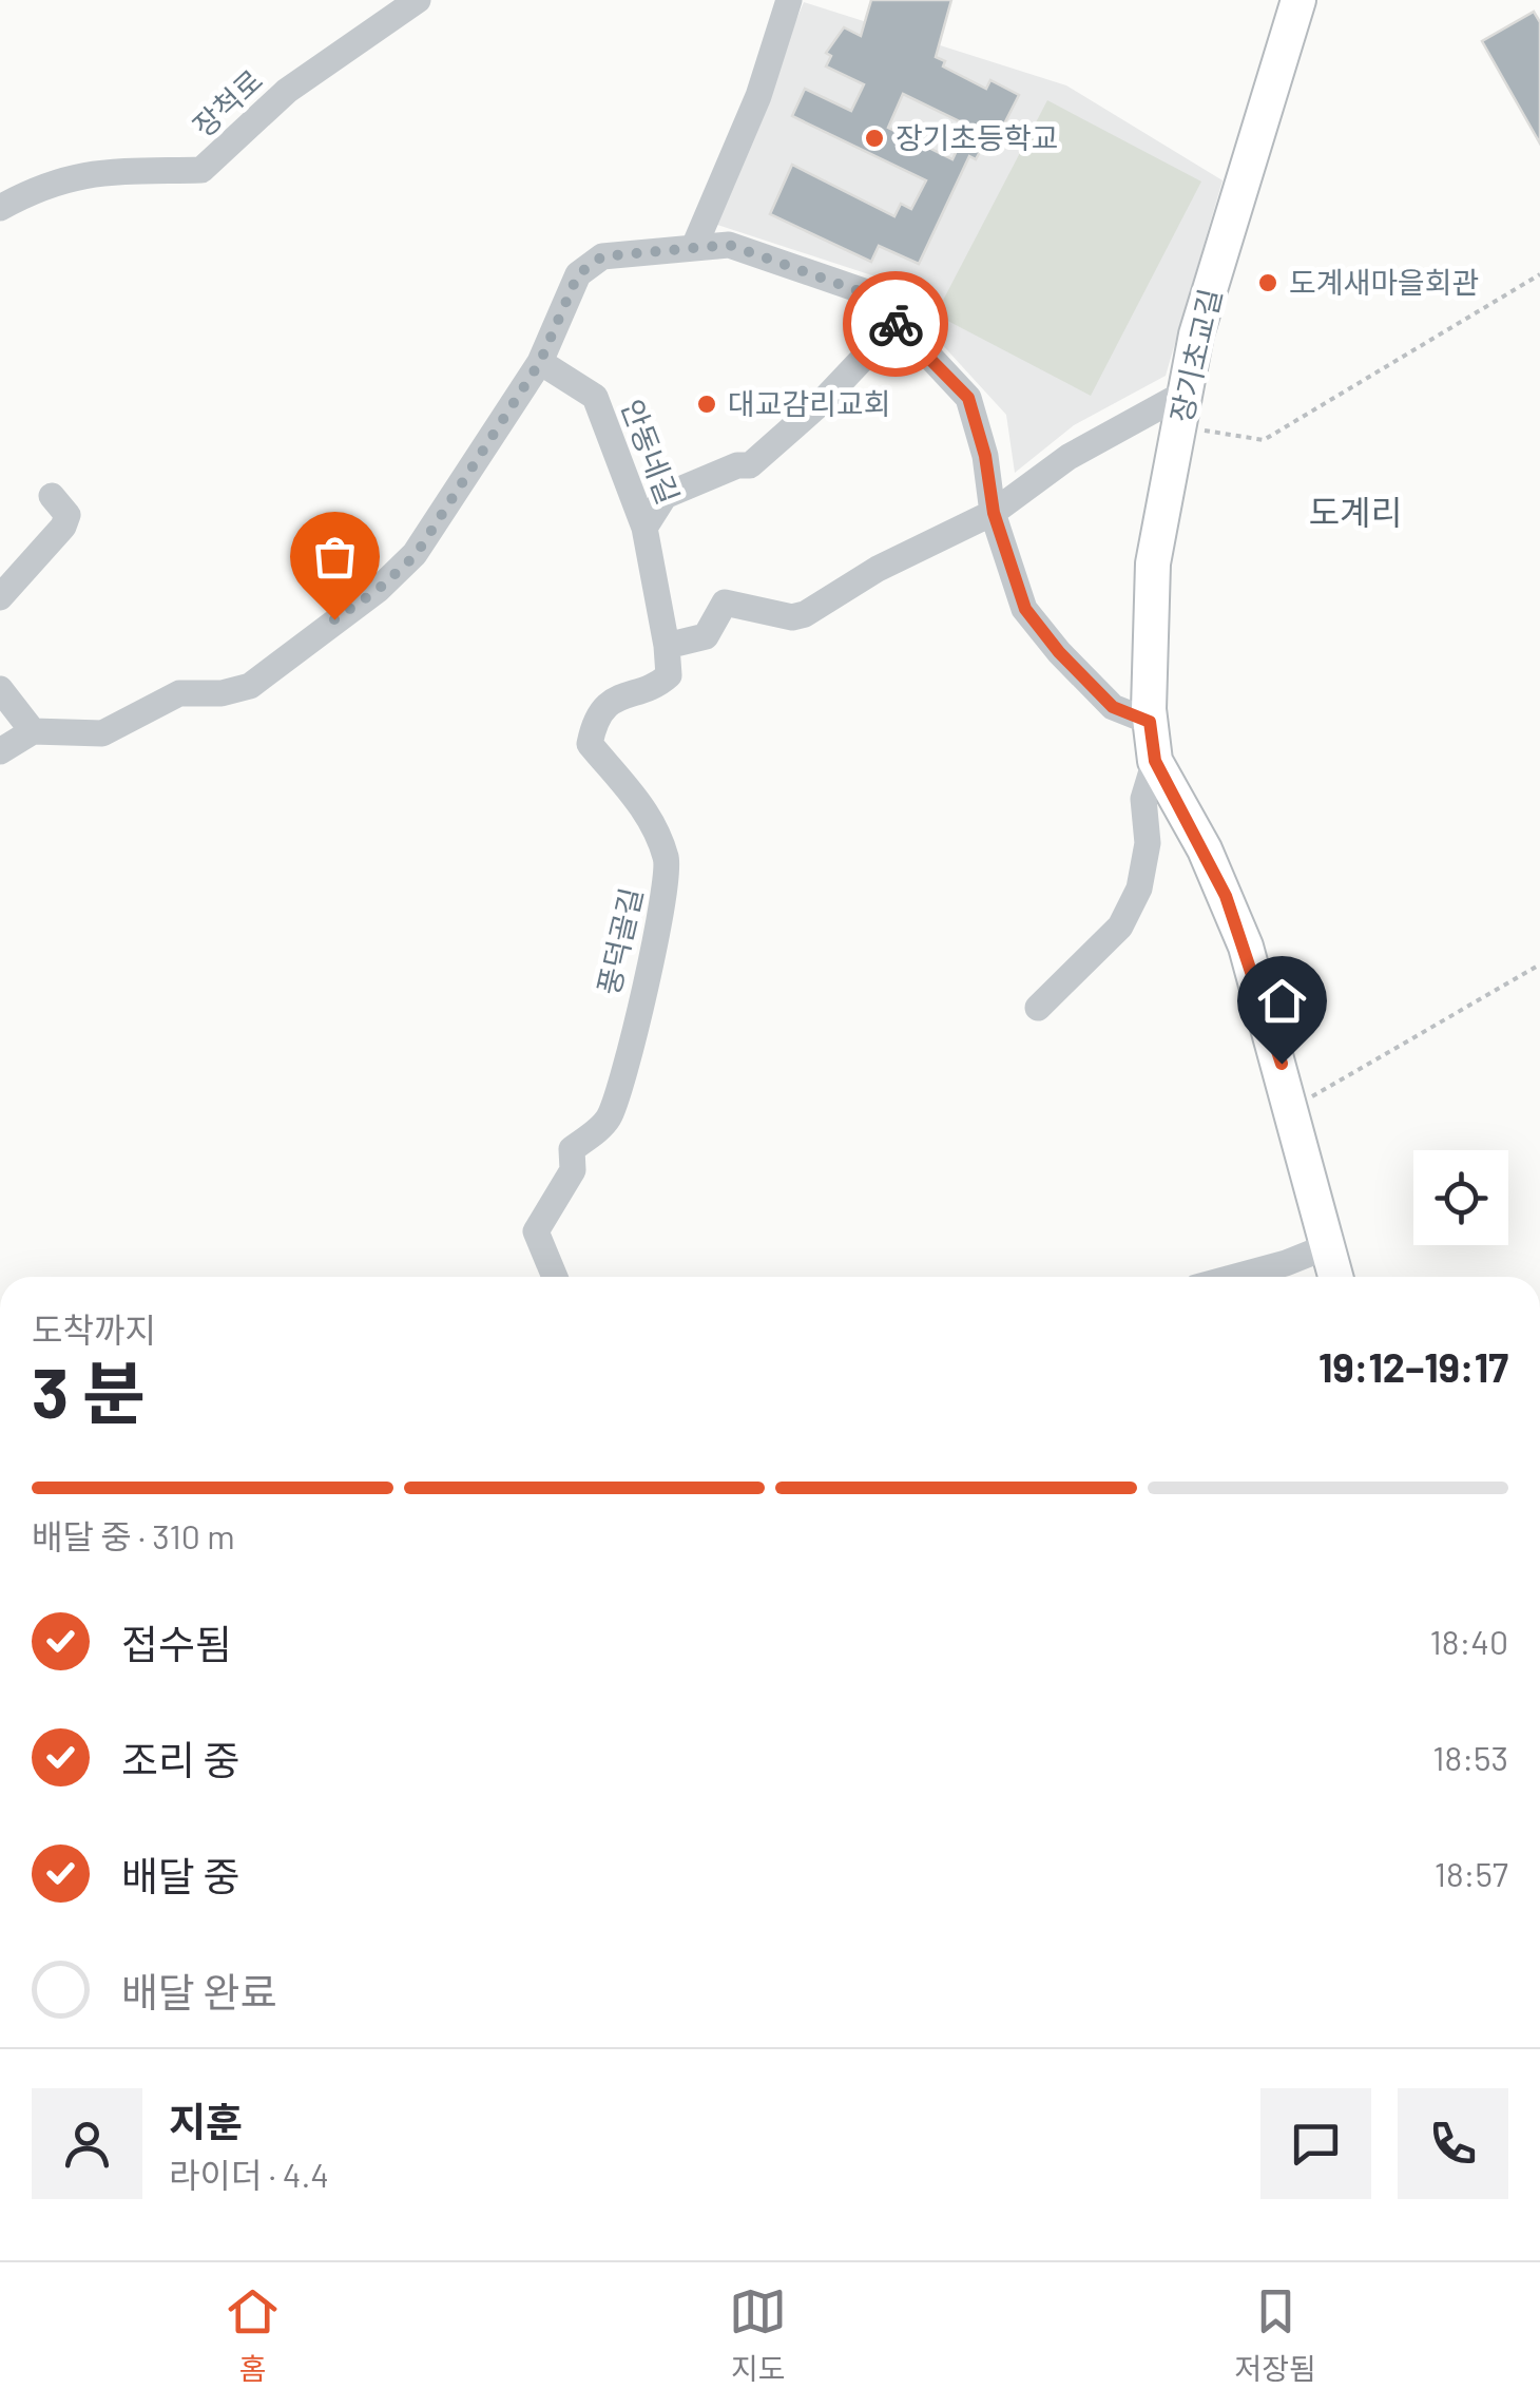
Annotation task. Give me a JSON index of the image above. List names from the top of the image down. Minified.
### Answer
{"streets":{"main road":["장기초교길"],"street":["장척로","안동네길","풍덕골길"]},"crossings":[["안동네길","풍덕골길"]],"districts":["도계리"],"places":["장기초등학교","도계새마을회관","대교감리교회"],"page":{"heading":["3 분","도착까지","19:12–19:17"],"panel":["지훈","라이더 · 4.4"],"bar":"배달 중 · 310 m","list":[["접수됨","18:40"],["조리 중","18:53"],["배달 중","18:57"],"배달 완료"],"tabs":["홈","지도","저장됨"]}}
